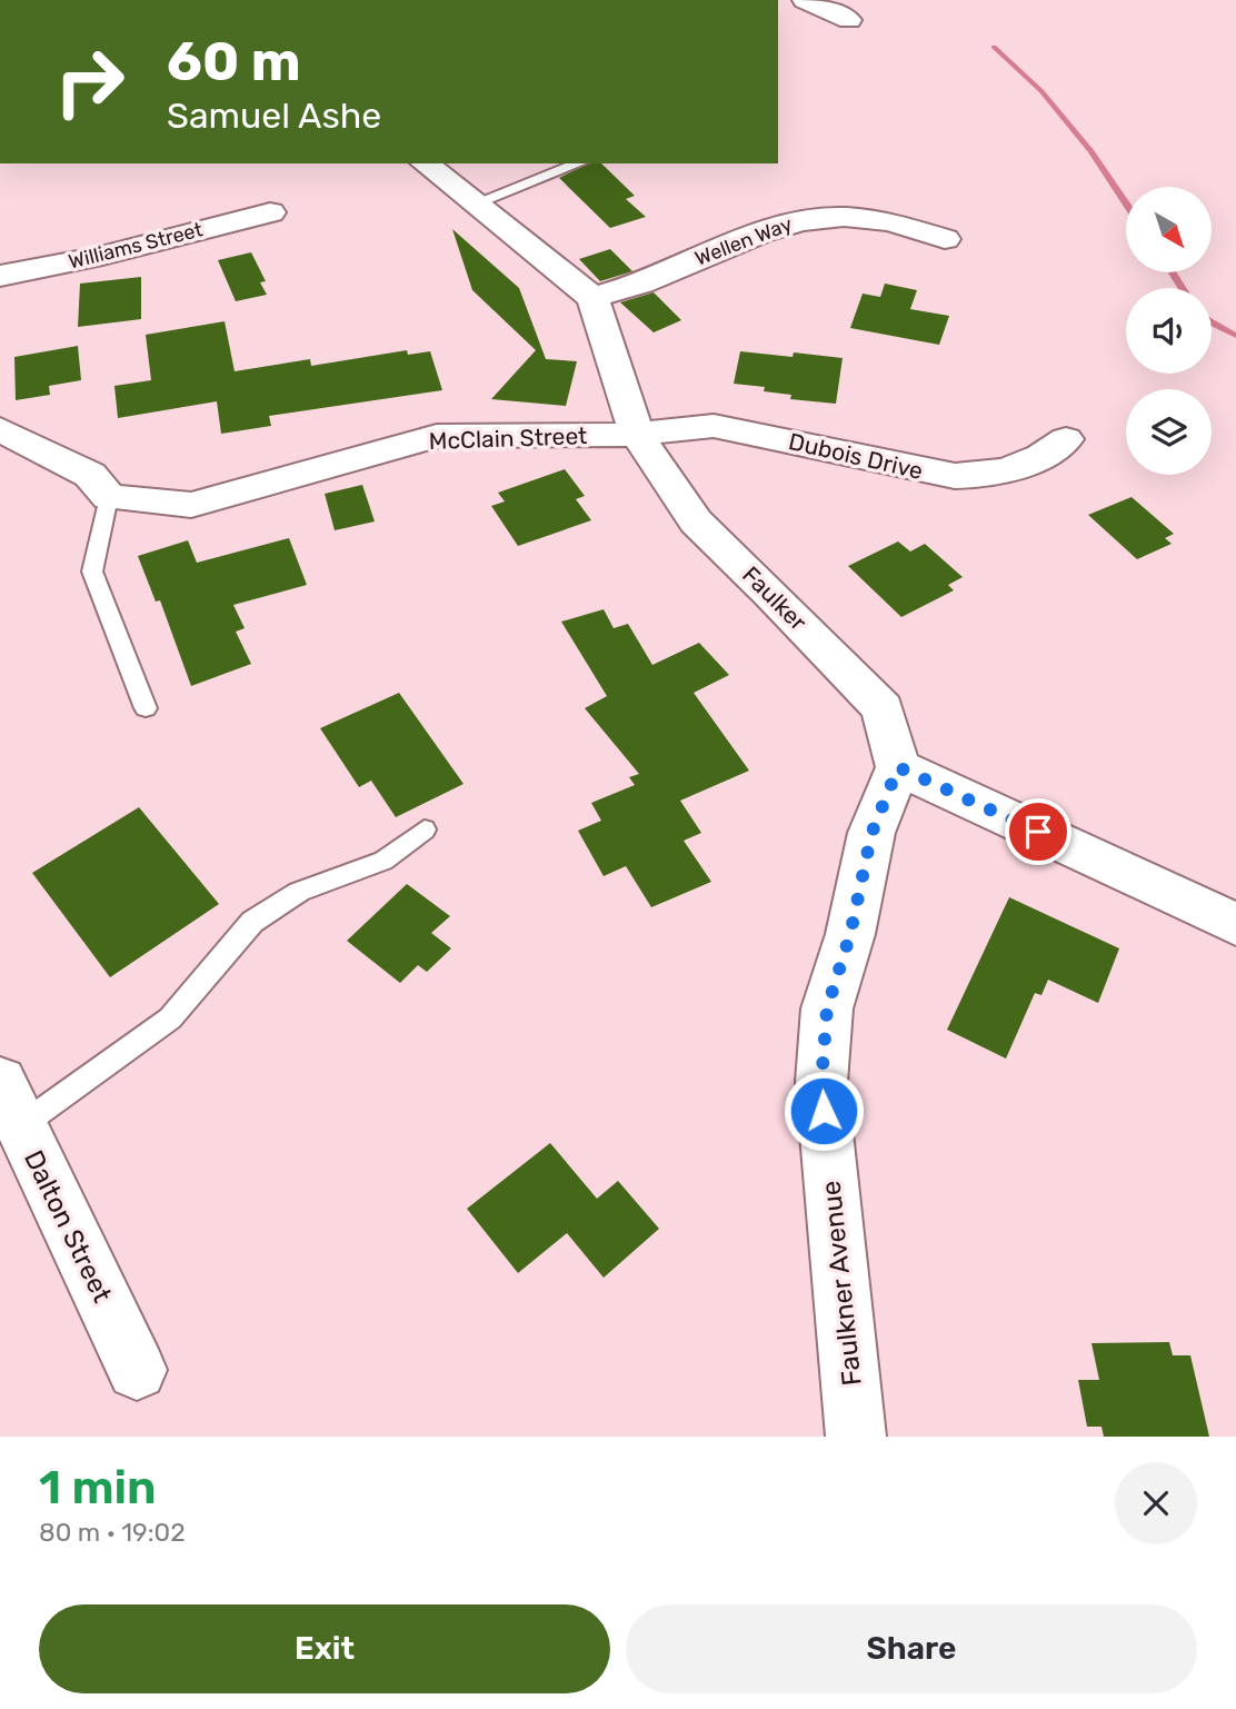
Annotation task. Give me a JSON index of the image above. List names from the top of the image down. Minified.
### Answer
{"streets":{"street":["Wellen Way","Williams Street","McClain Street","Dubois Drive","Faulker","Dalton Street","Faulkner Avenue"]},"crossings":[["McClain Street","Dubois Drive"],["McClain Street","Faulker"],["Dubois Drive","Faulker"],["Faulker","Faulkner Avenue"]],"north":"bottom right","page":{"turn":["60 m","Samuel Ashe"],"heading":["1 min","80 m · 19:02"],"buttons":["Exit","Share"]}}
